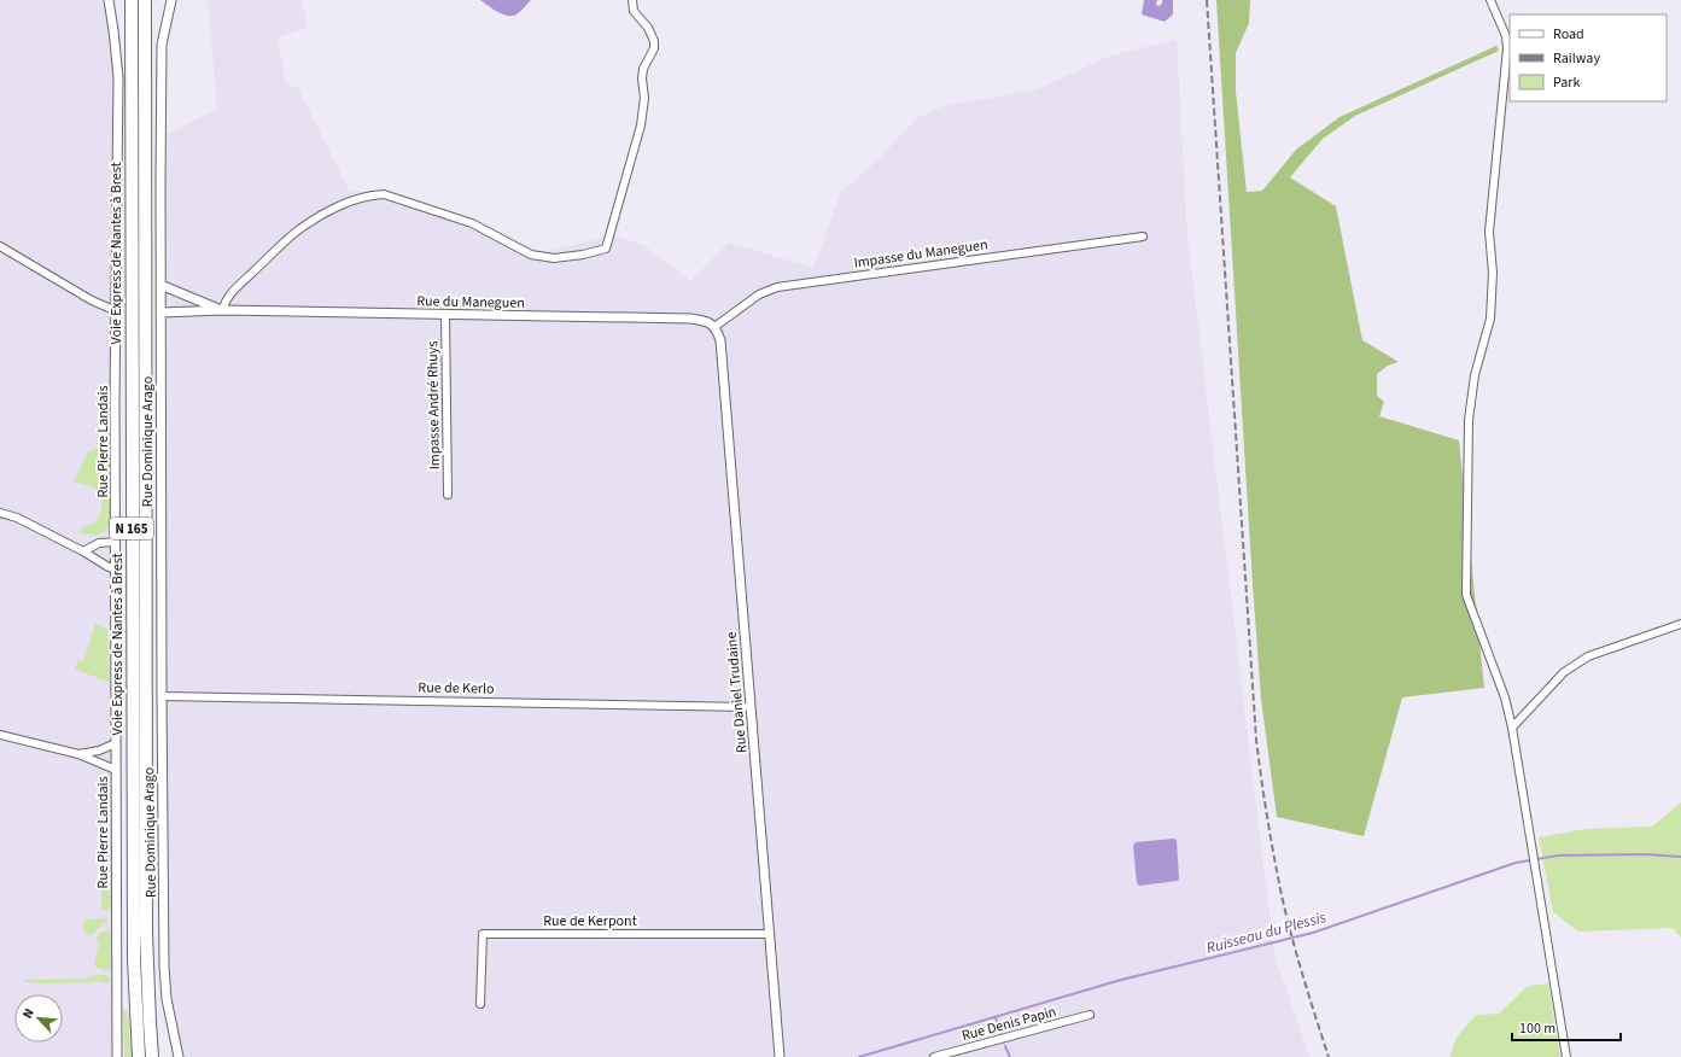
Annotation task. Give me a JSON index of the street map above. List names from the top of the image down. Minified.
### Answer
{"streets":{"highway":["Voie Express de Nantes à Brest","N 165"],"street":["Impasse du Maneguen","Rue du Maneguen","Impasse André Rhuys","Rue Pierre Landais","Rue Dominique Arago","Rue de Kerlo","Rue Daniel Trudaine","Rue de Kerpont","Rue Denis Papin"]},"crossings":[["Impasse du Maneguen","Rue du Maneguen"],["Impasse du Maneguen","Rue Daniel Trudaine"],["Rue du Maneguen","Impasse André Rhuys"],["Rue du Maneguen","Rue Dominique Arago"],["Rue du Maneguen","Rue Daniel Trudaine"],["Rue Dominique Arago","Rue de Kerlo"],["Rue de Kerlo","Rue Daniel Trudaine"],["Rue Daniel Trudaine","Rue de Kerpont"]],"water":["Ruisseau du Plessis"],"legend":["Road","Railway","Park"],"scale_bar":"100 m","north":"top left"}
